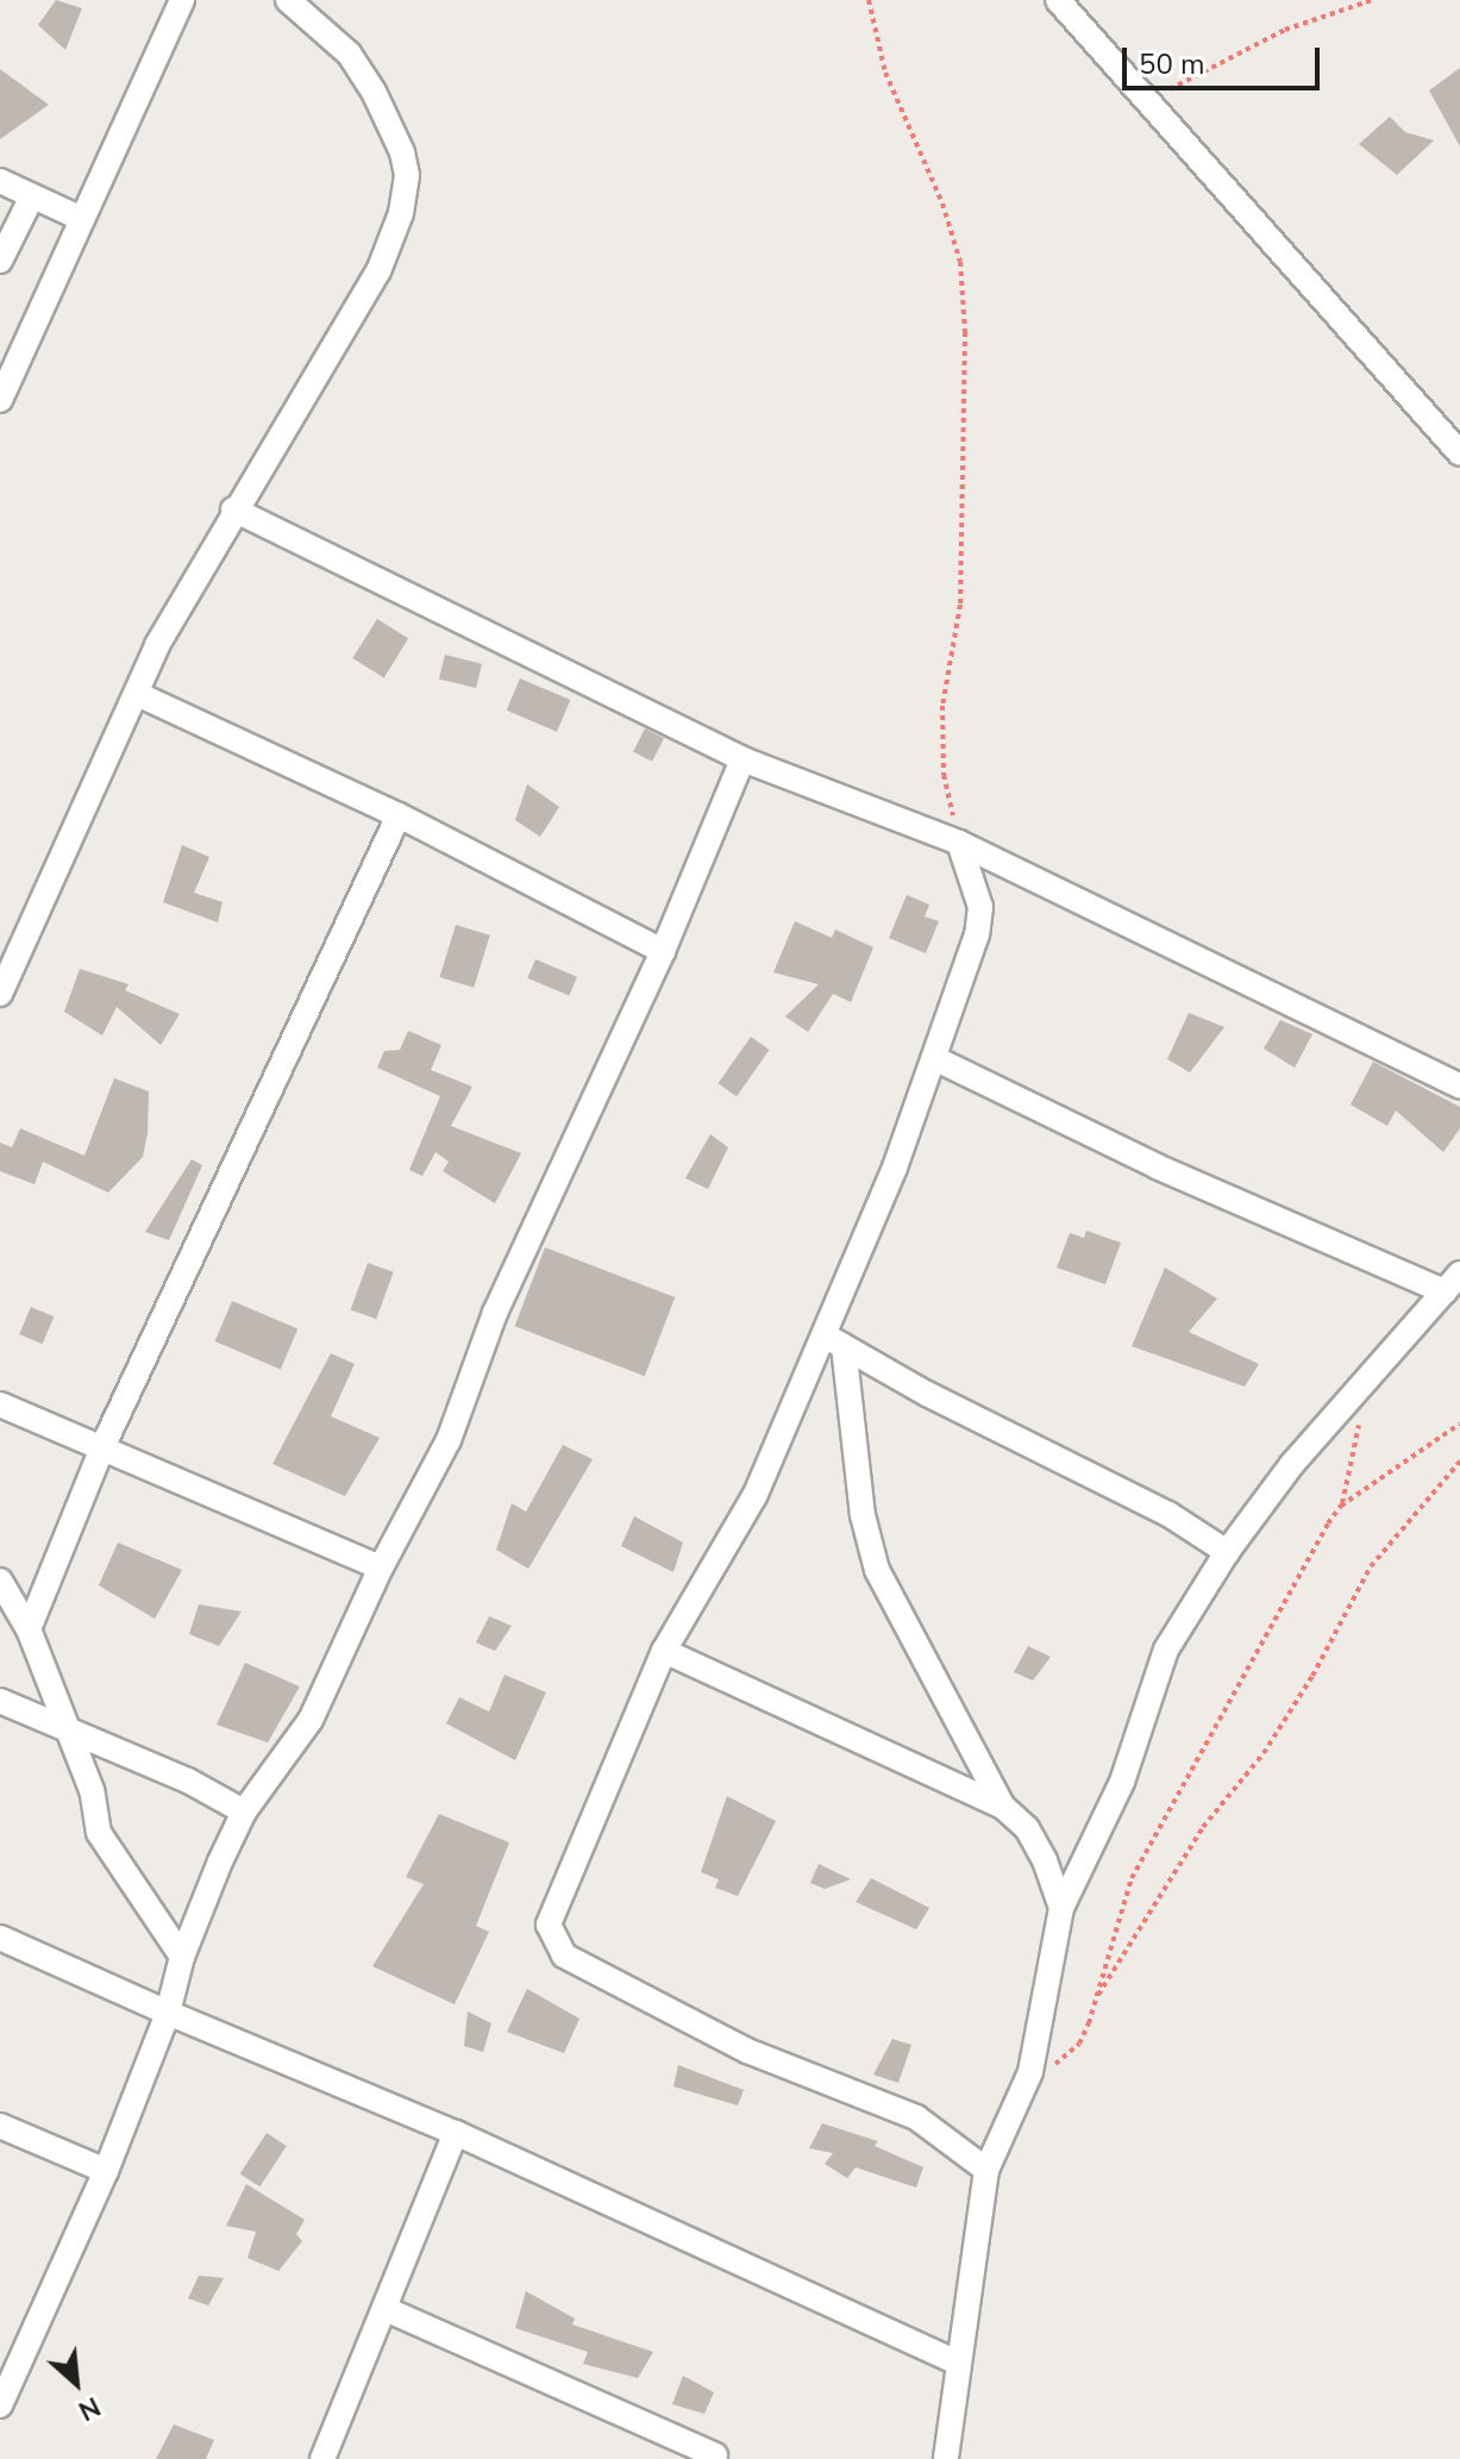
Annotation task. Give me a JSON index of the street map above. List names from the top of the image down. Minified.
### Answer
{"scale_bar":"50 m","north":"bottom right"}
